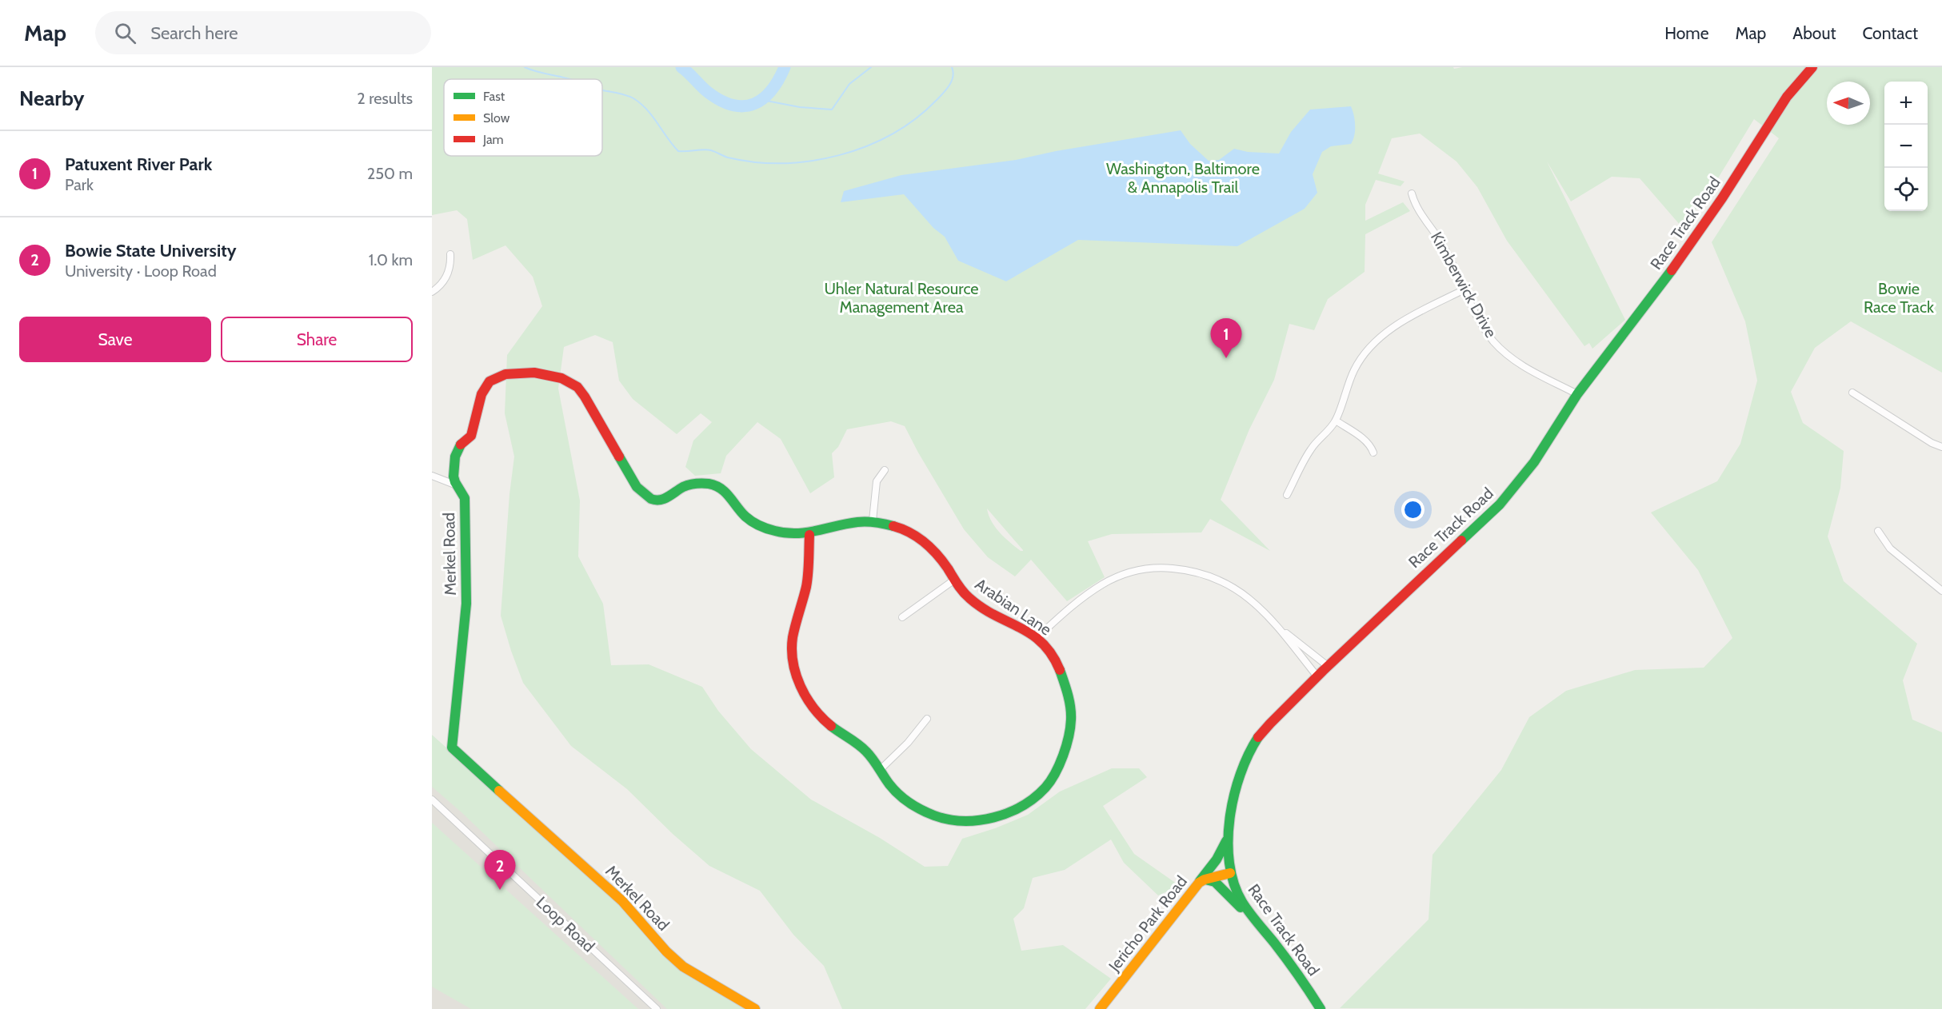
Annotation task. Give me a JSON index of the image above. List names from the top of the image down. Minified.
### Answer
{"streets":{"street":["Race Track Road","Kimberwick Drive","Merkel Road","Arabian Lane","Jericho Park Road","Loop Road"]},"crossings":[["Race Track Road","Kimberwick Drive"],["Race Track Road","Jericho Park Road"],["Merkel Road","Arabian Lane"]],"parks":["Washington, Baltimore & Annapolis Trail","Uhler Natural Resource Management Area","Bowie Race Track"],"legend":["Fast","Slow","Jam"],"north":"left","page":{"header":"Map","search":"Search here","nav":["Home","Map","About","Contact"],"heading":["Nearby","2 results"],"map_buttons":["+","−"],"list":[{"mark":"1","name":"Patuxent River Park","note":"Park","value":"250 m"},{"mark":"2","name":"Bowie State University","note":"University · Loop Road","value":"1.0 km"}],"buttons":["Save","Share"],"pins":["1","2"]}}
